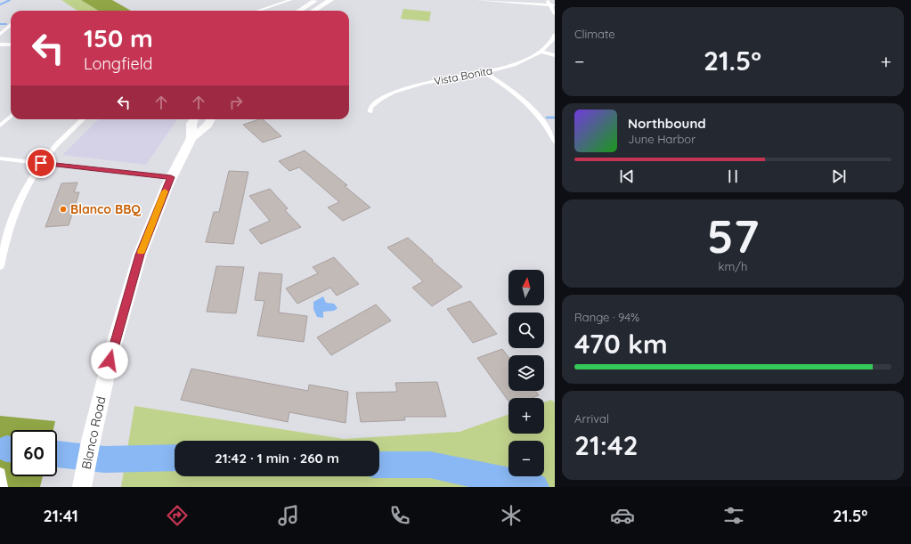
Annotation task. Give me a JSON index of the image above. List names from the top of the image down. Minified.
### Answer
{"streets":{"main road":["Blanco Road"],"street":["Vista Bonita"]},"places":["Blanco BBQ"],"north":"top","page":{"tile":["Climate",["57","km/h"],["Range · 94%","470 km"],["Arrival","21:42"]],"turn":["150 m","Longfield"],"heat":["−","21.5°","+"],"song":["Northbound","June Harbor"],"map_buttons":["+","−"],"limit":"60","trip":"21:42 · 1 min · 260 m","tabs":["21:41","21.5°"]}}
